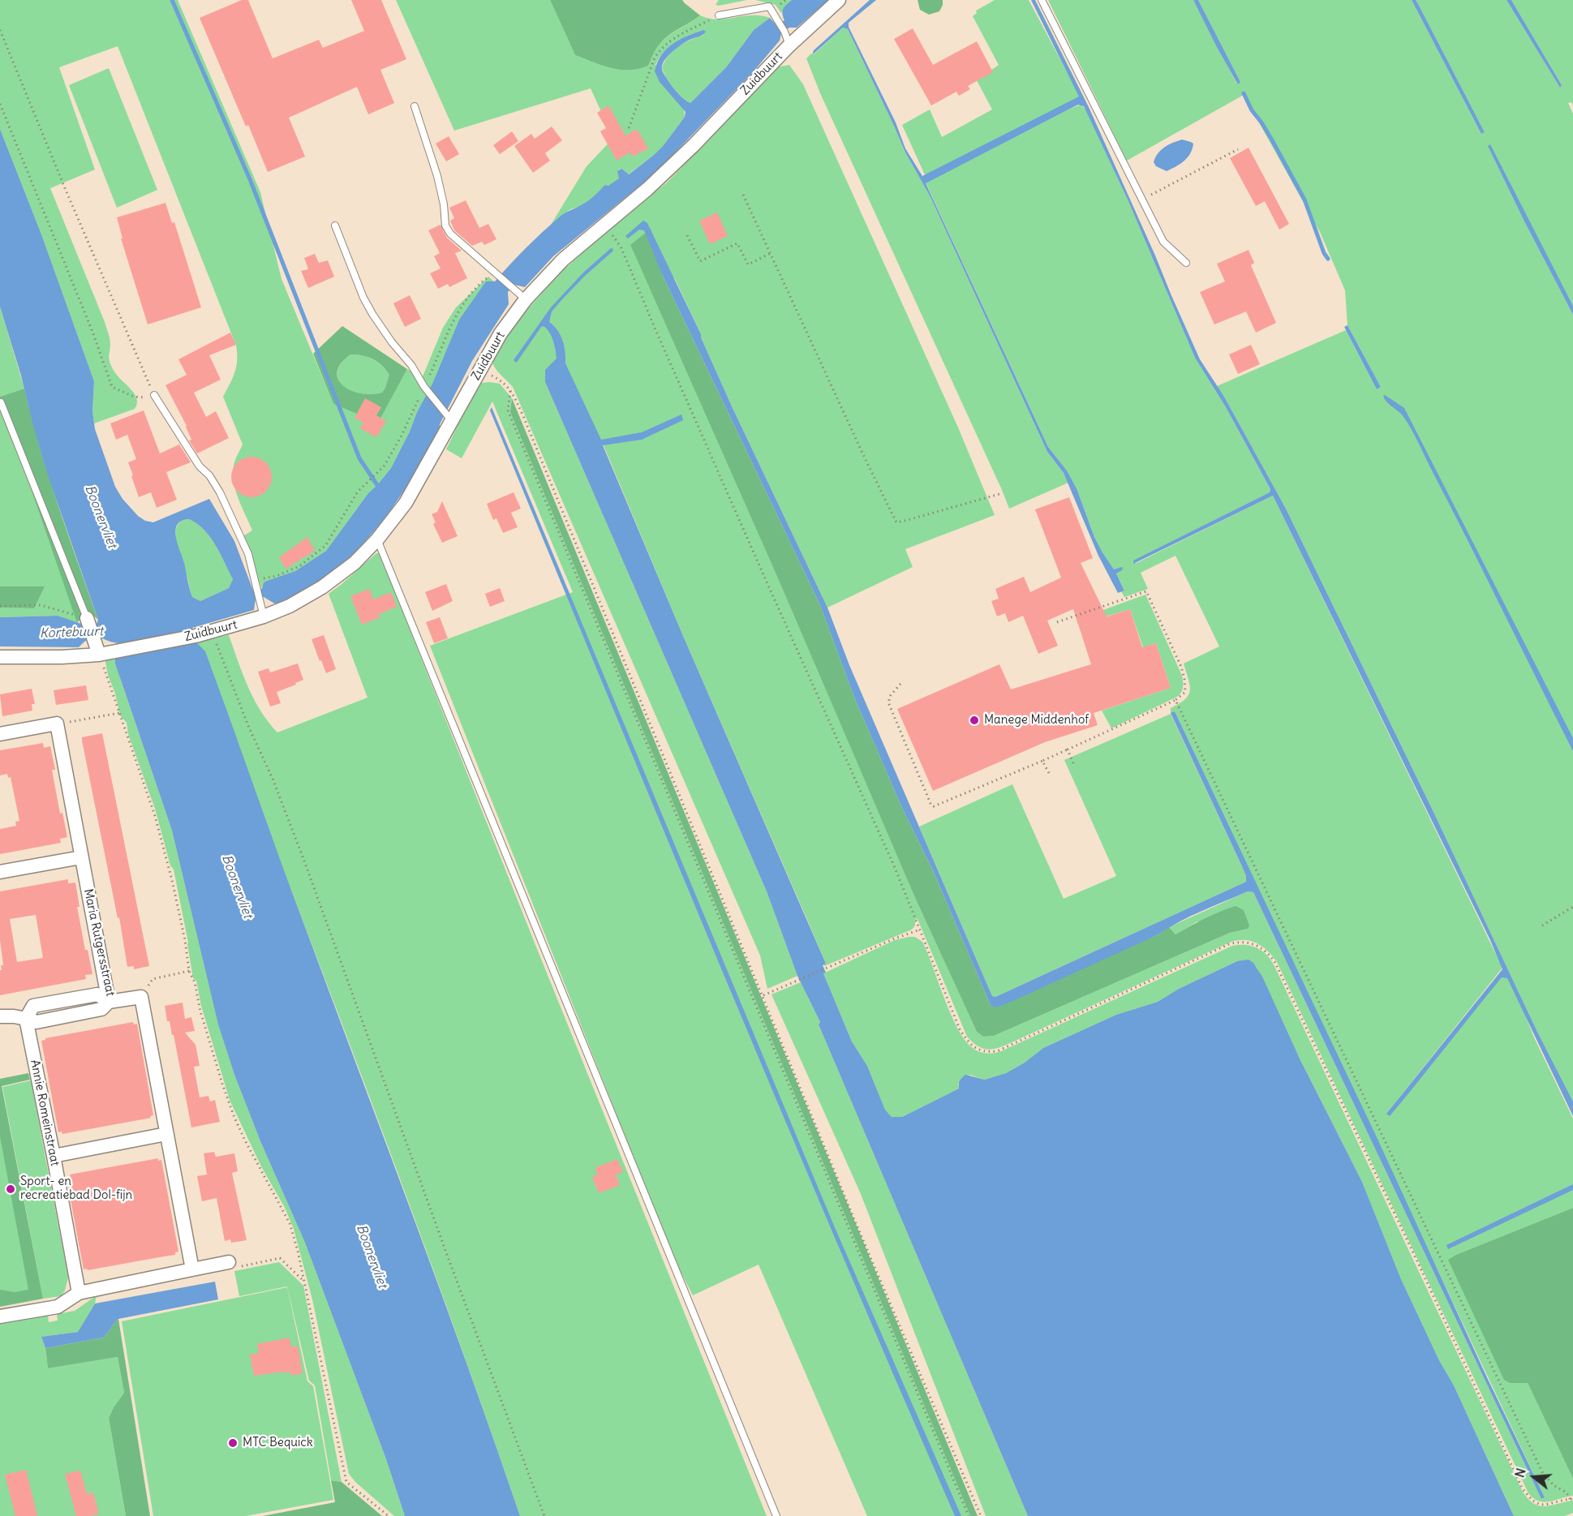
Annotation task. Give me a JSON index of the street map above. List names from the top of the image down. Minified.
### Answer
{"streets":{"street":["Zuidbuurt","Maria Rutgersstraat","Annie Romeinstraat"]},"water":["Boonervliet","Kortebuurt"],"places":["Manege Middenhof","Sport- en recreatiebad Dol-fijn","MTC Bequick"],"north":"left"}
